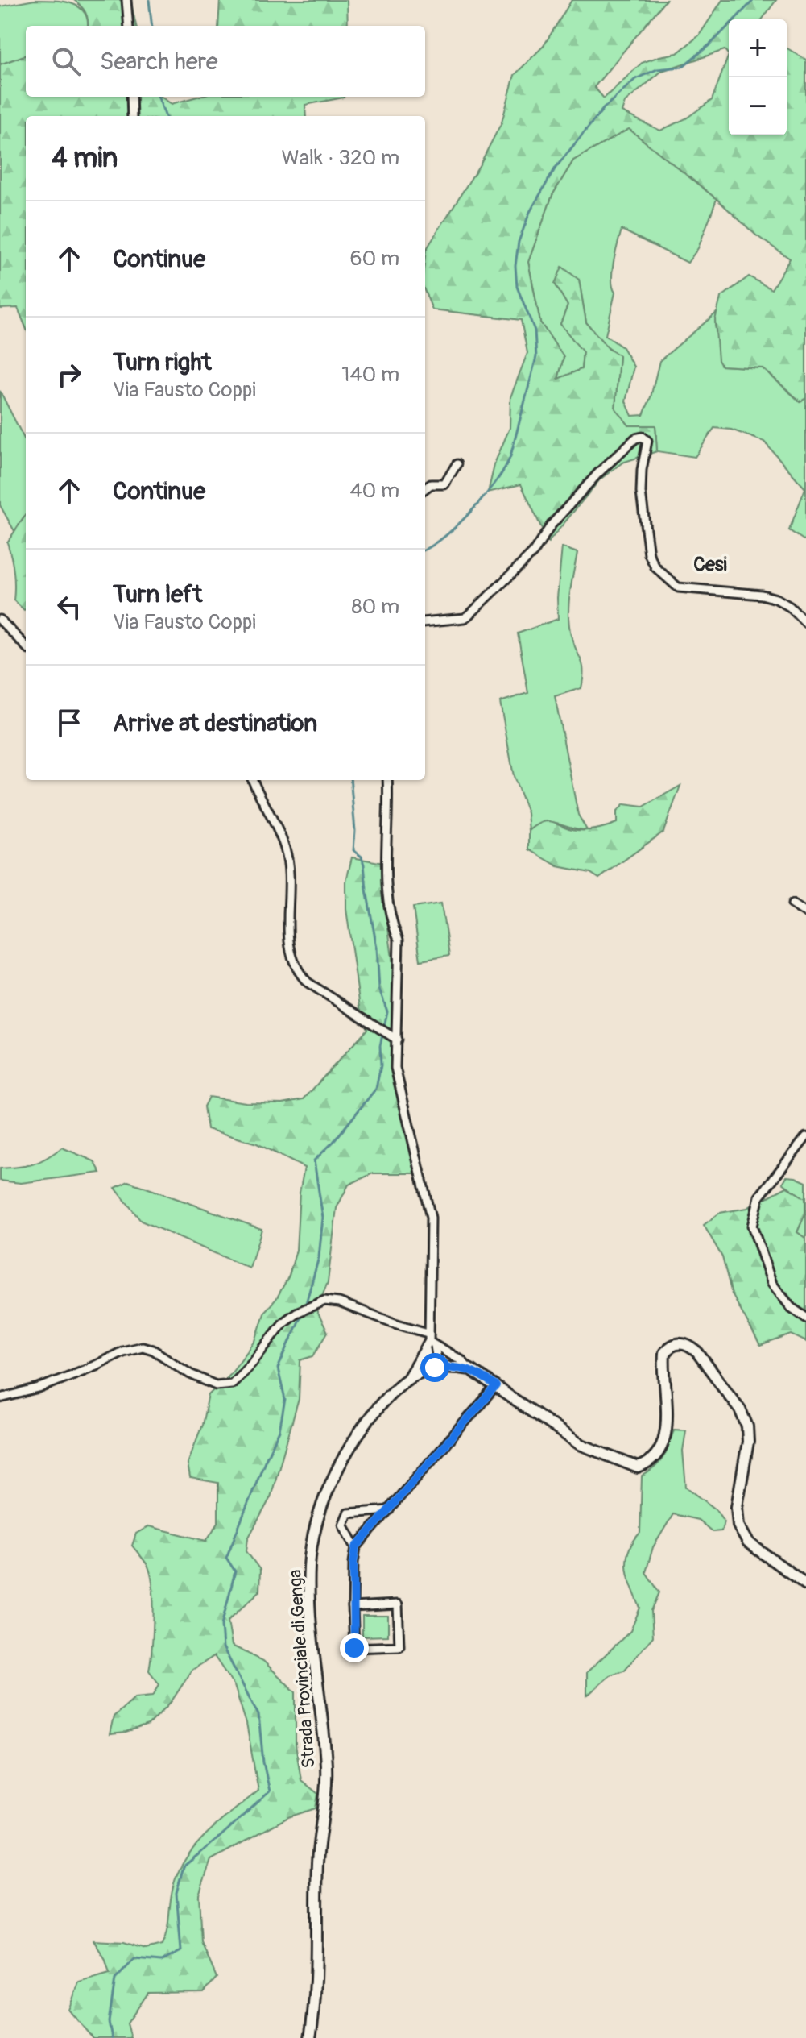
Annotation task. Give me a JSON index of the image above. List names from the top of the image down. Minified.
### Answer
{"streets":{"main road":["Strada Provinciale di Genga"]},"districts":["Cesi"],"page":{"map_buttons":["+","−"],"search":"Search here","heading":["4 min","Walk · 320 m"],"list":[["Continue","60 m"],["Turn right","Via Fausto Coppi","140 m"],["Continue","40 m"],["Turn left","Via Fausto Coppi","80 m"],"Arrive at destination"]}}
